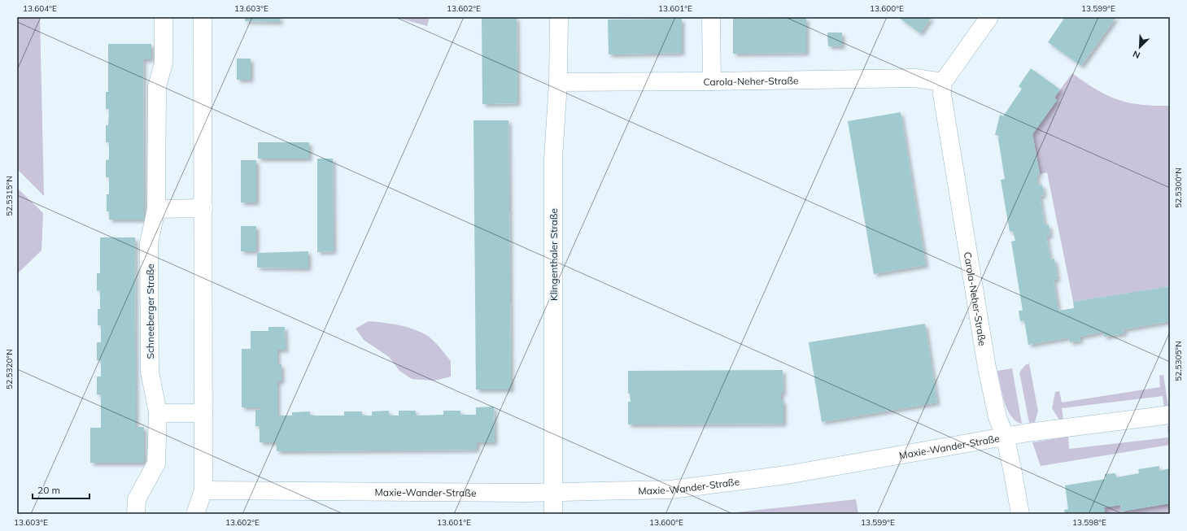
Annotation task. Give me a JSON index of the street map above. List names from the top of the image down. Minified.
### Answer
{"streets":{"street":["Carola-Neher-Straße","Klingenthaler Straße","Schneeberger Straße","Maxie-Wander-Straße"]},"crossings":[["Carola-Neher-Straße","Klingenthaler Straße"],["Carola-Neher-Straße","Maxie-Wander-Straße"],["Klingenthaler Straße","Maxie-Wander-Straße"]],"scale_bar":"20 m","north":"bottom left","coordinates":["13.604°E","13.603°E","13.602°E","13.601°E","13.600°E","13.599°E","52.5300°N","52.5315°N","52.5305°N","52.5320°N","13.598°E"]}
